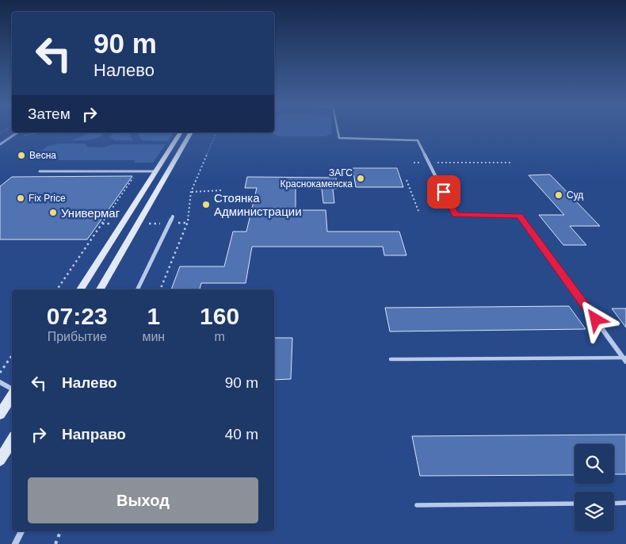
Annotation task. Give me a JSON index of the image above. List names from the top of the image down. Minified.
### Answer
{"places":["Весна","ЗАГС Краснокаменска","Суд","Fix Price","Стоянка Администрации","Универмаг"],"page":{"turn":["90 m","Налево"],"then":"Затем","eta":["07:23","Прибытие","1","мин","160","m"],"list":[{"name":"Налево","value":"90 m"},{"name":"Направо","value":"40 m"}],"buttons":"Выход"}}
